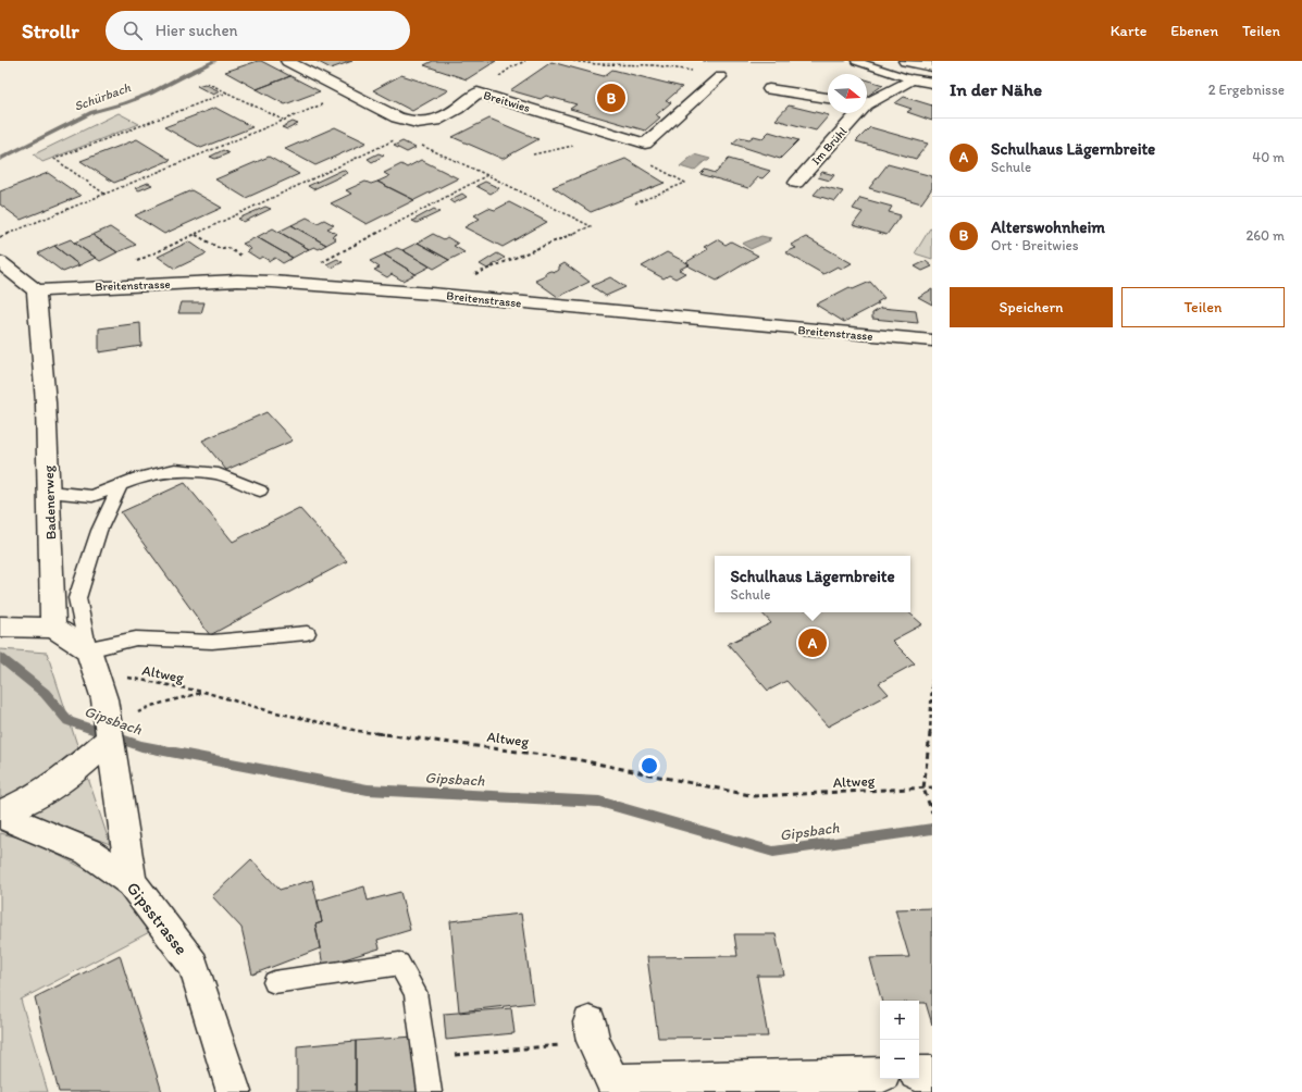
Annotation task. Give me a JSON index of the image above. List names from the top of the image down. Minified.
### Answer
{"streets":{"street":["Breitwies","Im Brühl","Breitenstrasse","Badenerweg","Gipsstrasse"],"path":["Altweg"]},"crossings":[["Breitenstrasse","Badenerweg"]],"water":["Schürbach","Gipsbach"],"north":"right","page":{"header":"Strollr","search":"Hier suchen","nav":["Karte","Ebenen","Teilen"],"heading":["In der Nähe","2 Ergebnisse"],"pins":["B","A"],"list":[{"mark":"A","name":"Schulhaus Lägernbreite","note":"Schule","value":"40 m"},{"mark":"B","name":"Alterswohnheim","note":"Ort · Breitwies","value":"260 m"}],"buttons":["Speichern","Teilen"],"popup":["Schulhaus Lägernbreite","Schule"],"map_buttons":["+","−"]}}
